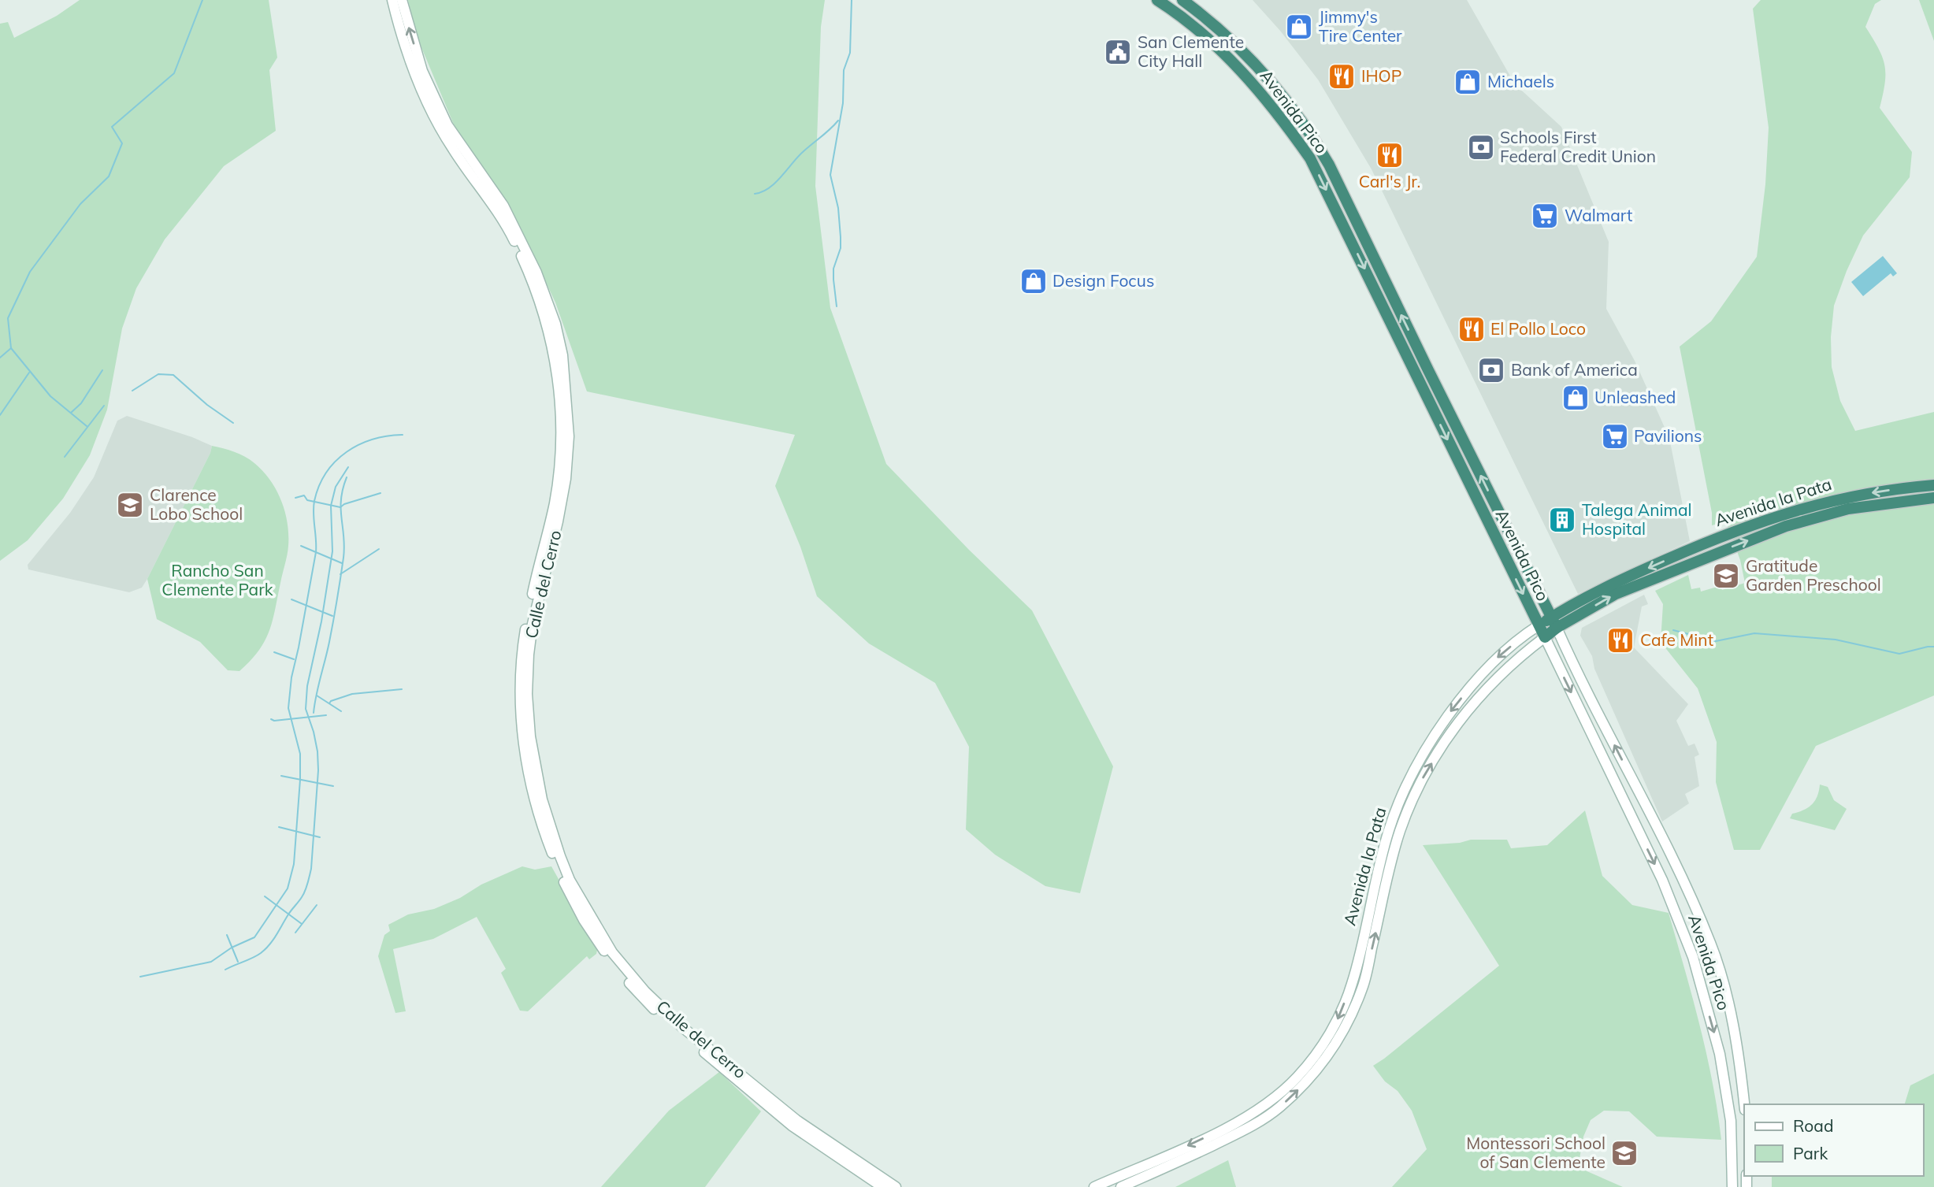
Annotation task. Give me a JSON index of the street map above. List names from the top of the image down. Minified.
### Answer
{"streets":{"highway":["Avenida Pico","Avenida la Pata"],"main road":["Calle del Cerro"]},"crossings":[["Avenida Pico","Avenida la Pata"]],"parks":["Rancho San Clemente Park"],"places":{"shop":["Jimmy's Tire Center","Michaels","Design Focus","Unleashed"],"public building":["San Clemente City Hall"],"restaurant":["IHOP","Carl's Jr.","El Pollo Loco","Cafe Mint"],"bank":["Schools First Federal Credit Union","Bank of America"],"supermarket":["Walmart","Pavilions"],"school or university":["Clarence Lobo School","Gratitude Garden Preschool","Montessori School of San Clemente"],"building":["Talega Animal Hospital"]},"legend":["Road","Park"]}
